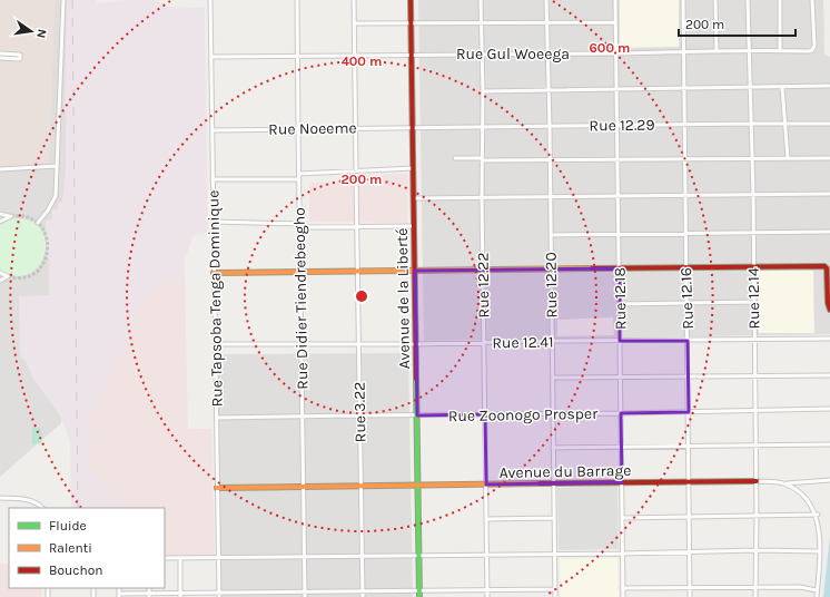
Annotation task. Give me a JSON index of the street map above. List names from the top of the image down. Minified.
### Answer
{"streets":{"street":["Rue Gul Woeega","Rue 12.29","Rue Noeeme","Rue 12.22","Rue 12.20","Rue Tapsoba Tenga Dominique","Rue Didier Tiendrebeogho","Avenue de la Liberté","Rue 12.18","Rue 12.16","Rue 12.14","Rue 12.41","Rue 3.22","Rue Zoonogo Prosper","Avenue du Barrage"]},"crossings":[["Rue Gul Woeega","Rue 12.22"],["Rue Gul Woeega","Rue 12.20"],["Rue Gul Woeega","Rue Tapsoba Tenga Dominique"],["Rue Gul Woeega","Rue Didier Tiendrebeogho"],["Rue Gul Woeega","Avenue de la Liberté"],["Rue Gul Woeega","Rue 12.18"],["Rue Gul Woeega","Rue 12.16"],["Rue Gul Woeega","Rue 12.14"],["Rue 12.29","Rue Noeeme"],["Rue 12.29","Rue 12.22"],["Rue 12.29","Rue 12.20"],["Rue 12.29","Avenue de la Liberté"],["Rue 12.29","Rue 12.18"],["Rue 12.29","Rue 12.16"],["Rue 12.29","Rue 12.14"],["Rue Noeeme","Rue Tapsoba Tenga Dominique"],["Rue Noeeme","Rue Didier Tiendrebeogho"],["Rue Noeeme","Avenue de la Liberté"],["Rue 12.22","Rue 12.41"],["Rue 12.22","Rue Zoonogo Prosper"],["Rue 12.22","Avenue du Barrage"],["Rue 12.20","Rue 12.41"],["Rue 12.20","Rue Zoonogo Prosper"],["Rue 12.20","Avenue du Barrage"],["Rue Tapsoba Tenga Dominique","Rue 12.41"],["Rue Tapsoba Tenga Dominique","Rue Zoonogo Prosper"],["Rue Tapsoba Tenga Dominique","Avenue du Barrage"],["Rue Didier Tiendrebeogho","Rue 12.41"],["Rue Didier Tiendrebeogho","Rue Zoonogo Prosper"],["Rue Didier Tiendrebeogho","Avenue du Barrage"],["Avenue de la Liberté","Rue 12.41"],["Avenue de la Liberté","Rue Zoonogo Prosper"],["Avenue de la Liberté","Avenue du Barrage"],["Rue 12.18","Rue 12.41"],["Rue 12.18","Rue Zoonogo Prosper"],["Rue 12.18","Avenue du Barrage"],["Rue 12.16","Rue 12.41"],["Rue 12.16","Rue Zoonogo Prosper"],["Rue 12.16","Avenue du Barrage"],["Rue 12.14","Rue 12.41"],["Rue 12.14","Rue Zoonogo Prosper"],["Rue 12.14","Avenue du Barrage"],["Rue 12.41","Rue 3.22"],["Rue 3.22","Rue Zoonogo Prosper"],["Rue 3.22","Avenue du Barrage"]],"legend":["Fluide","Ralenti","Bouchon"],"scale_bar":"200 m","north":"right","rings":["600 m","400 m","200 m"]}
